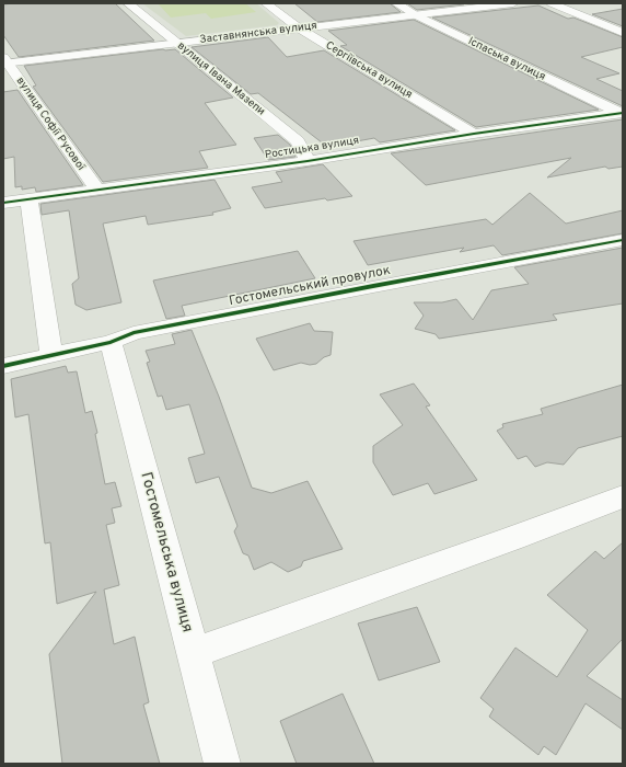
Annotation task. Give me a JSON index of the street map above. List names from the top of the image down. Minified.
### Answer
{"streets":{"street":["Заставнянська вулиця","Іспаська вулиця","Сергіївська вулиця","вулиця Івана Мазепи","вулиця Софії Русової","Ростицька вулиця","Гостомельський провулок","Гостомельська вулиця"]},"crossings":[["Заставнянська вулиця","Іспаська вулиця"],["Заставнянська вулиця","Сергіївська вулиця"],["Заставнянська вулиця","вулиця Івана Мазепи"],["Заставнянська вулиця","вулиця Софії Русової"],["Іспаська вулиця","Ростицька вулиця"],["Сергіївська вулиця","Ростицька вулиця"],["вулиця Івана Мазепи","Ростицька вулиця"],["вулиця Софії Русової","Ростицька вулиця"],["Гостомельський провулок","Гостомельська вулиця"]]}
